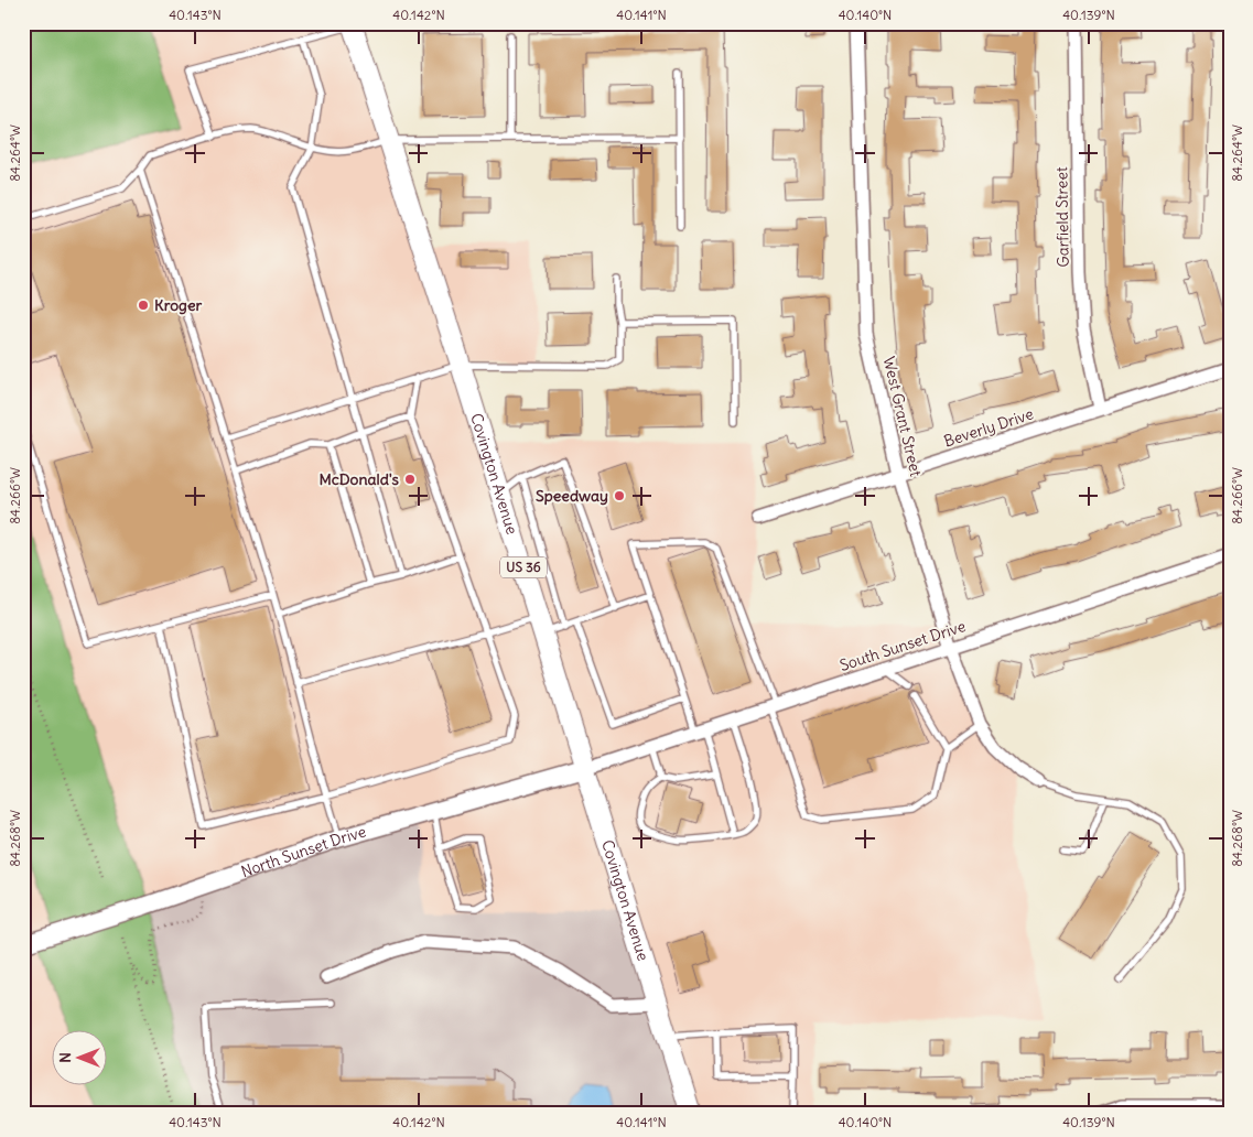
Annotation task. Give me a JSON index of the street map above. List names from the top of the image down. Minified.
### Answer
{"streets":{"main road":["Covington Avenue","US 36","North Sunset Drive"],"street":["Garfield Street","West Grant Street","Beverly Drive","South Sunset Drive"]},"crossings":[["Garfield Street","Beverly Drive"],["West Grant Street","Beverly Drive"],["West Grant Street","South Sunset Drive"],["Covington Avenue","South Sunset Drive"],["Covington Avenue","North Sunset Drive"],["South Sunset Drive","North Sunset Drive"]],"places":["Kroger","McDonald's","Speedway"],"north":"left","coordinates":["40.143°N","40.142°N","40.141°N","40.140°N","40.139°N","84.264°W","84.266°W","84.268°W"]}
